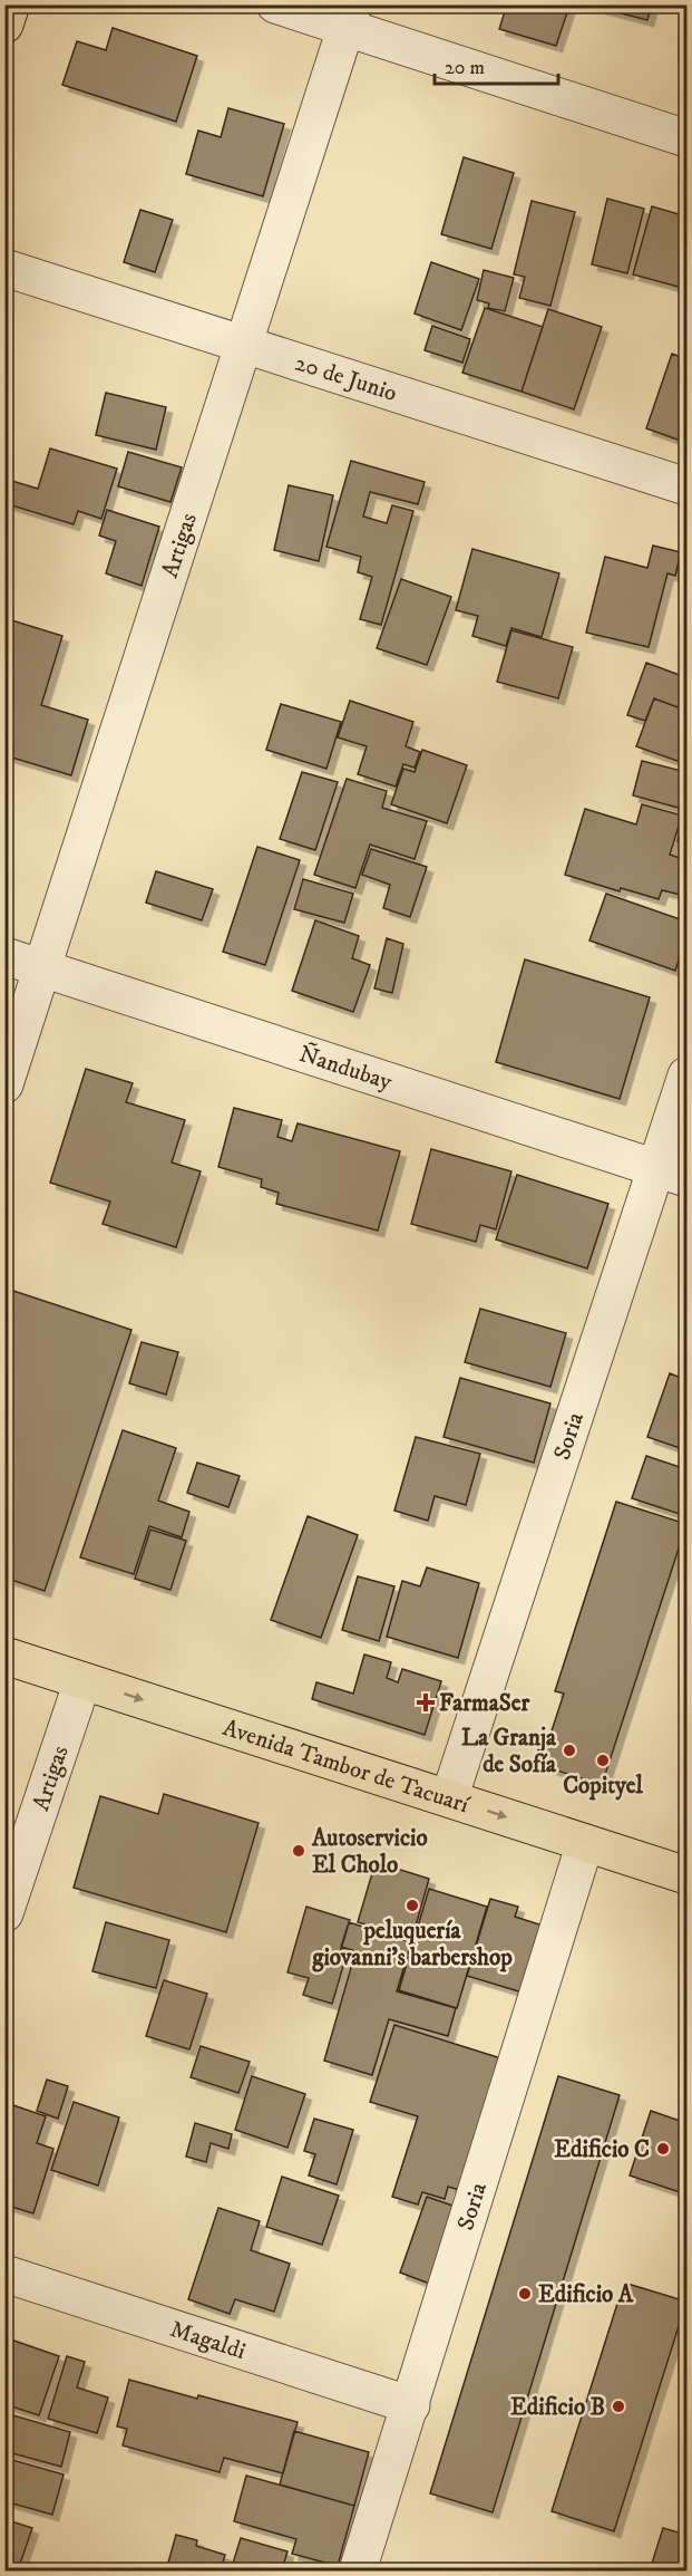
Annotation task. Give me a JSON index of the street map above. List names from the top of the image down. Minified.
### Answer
{"streets":{"main road":["Avenida Tambor de Tacuarí"],"street":["20 de Junio","Artigas","Ñandubay","Soria","Magaldi"]},"crossings":[["20 de Junio","Artigas"],["Artigas","Ñandubay"],["Artigas","Avenida Tambor de Tacuarí"],["Ñandubay","Soria"],["Soria","Avenida Tambor de Tacuarí"],["Soria","Magaldi"]],"one_way":["Avenida Tambor de Tacuarí"],"places":{"health":["FarmaSer"],"other":["La Granja de Sofía","Copityel","Autoservicio El Cholo","peluquería giovanni's barbershop","Edificio C","Edificio A","Edificio B"]},"scale_bar":"20 m"}
